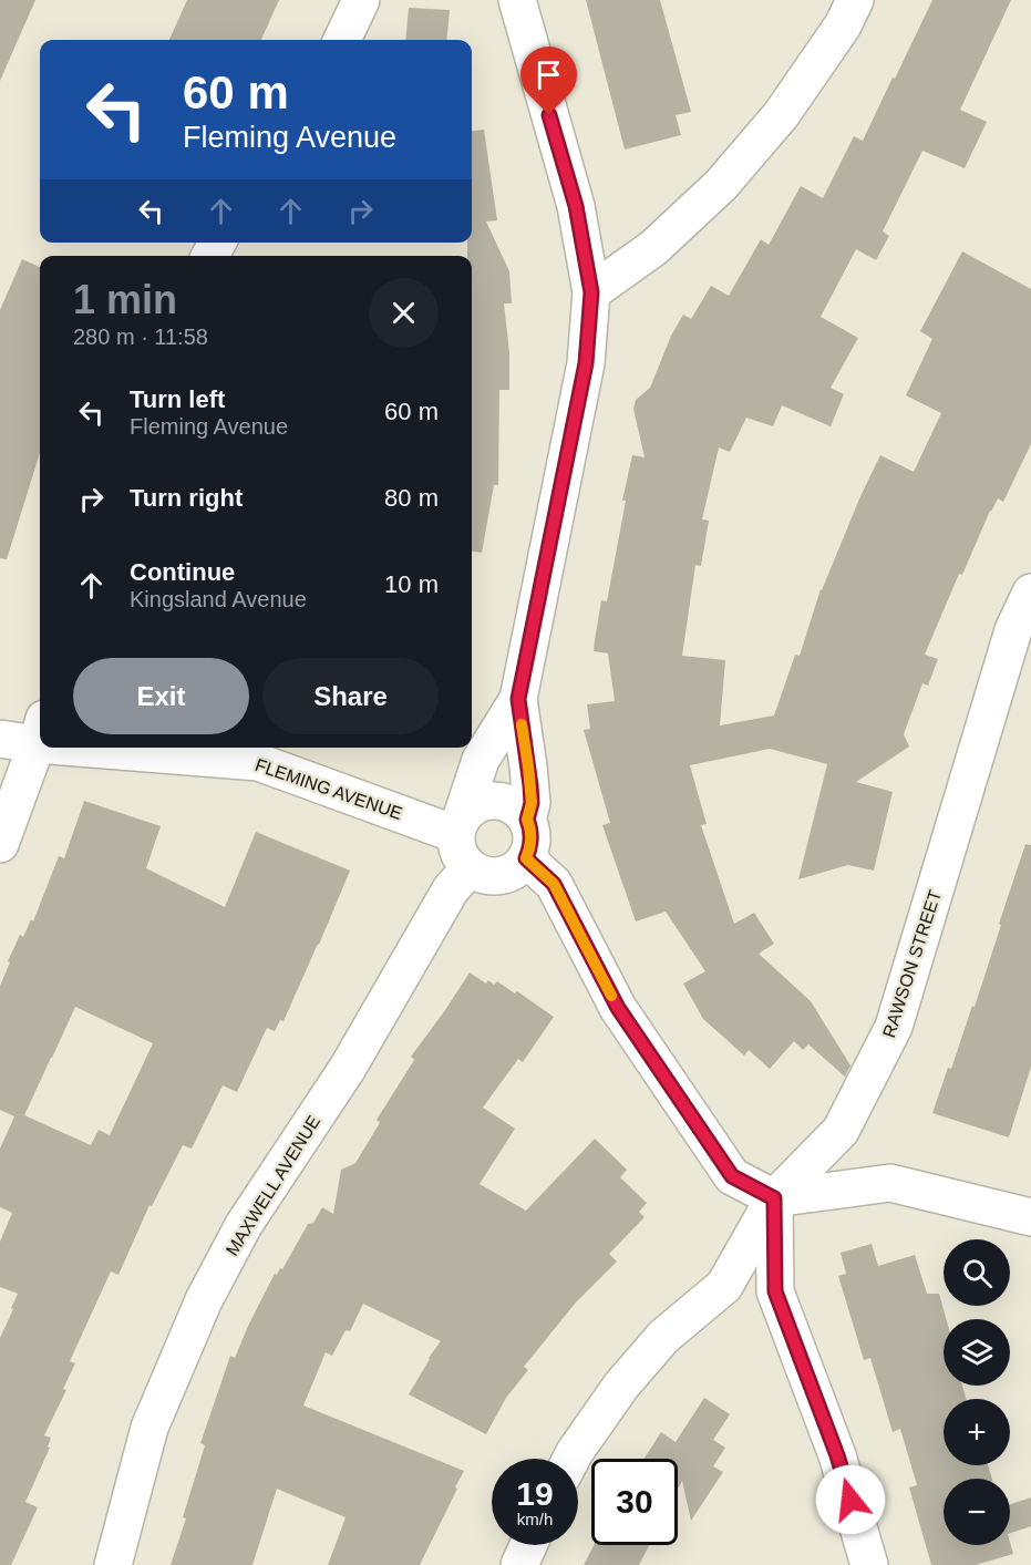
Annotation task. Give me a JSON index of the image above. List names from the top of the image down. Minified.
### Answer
{"streets":{"street":["FLEMING AVENUE","RAWSON STREET","MAXWELL AVENUE"]},"crossings":[["FLEMING AVENUE","MAXWELL AVENUE"]],"page":{"turn":["60 m","Fleming Avenue"],"heading":["1 min","280 m · 11:58"],"list":[{"name":"Turn left","note":"Fleming Avenue","value":"60 m"},{"name":"Turn right","value":"80 m"},{"name":"Continue","note":"Kingsland Avenue","value":"10 m"}],"buttons":["Exit","Share"],"map_buttons":["+","−"],"speed":"19 km/h","limit":"30"}}
